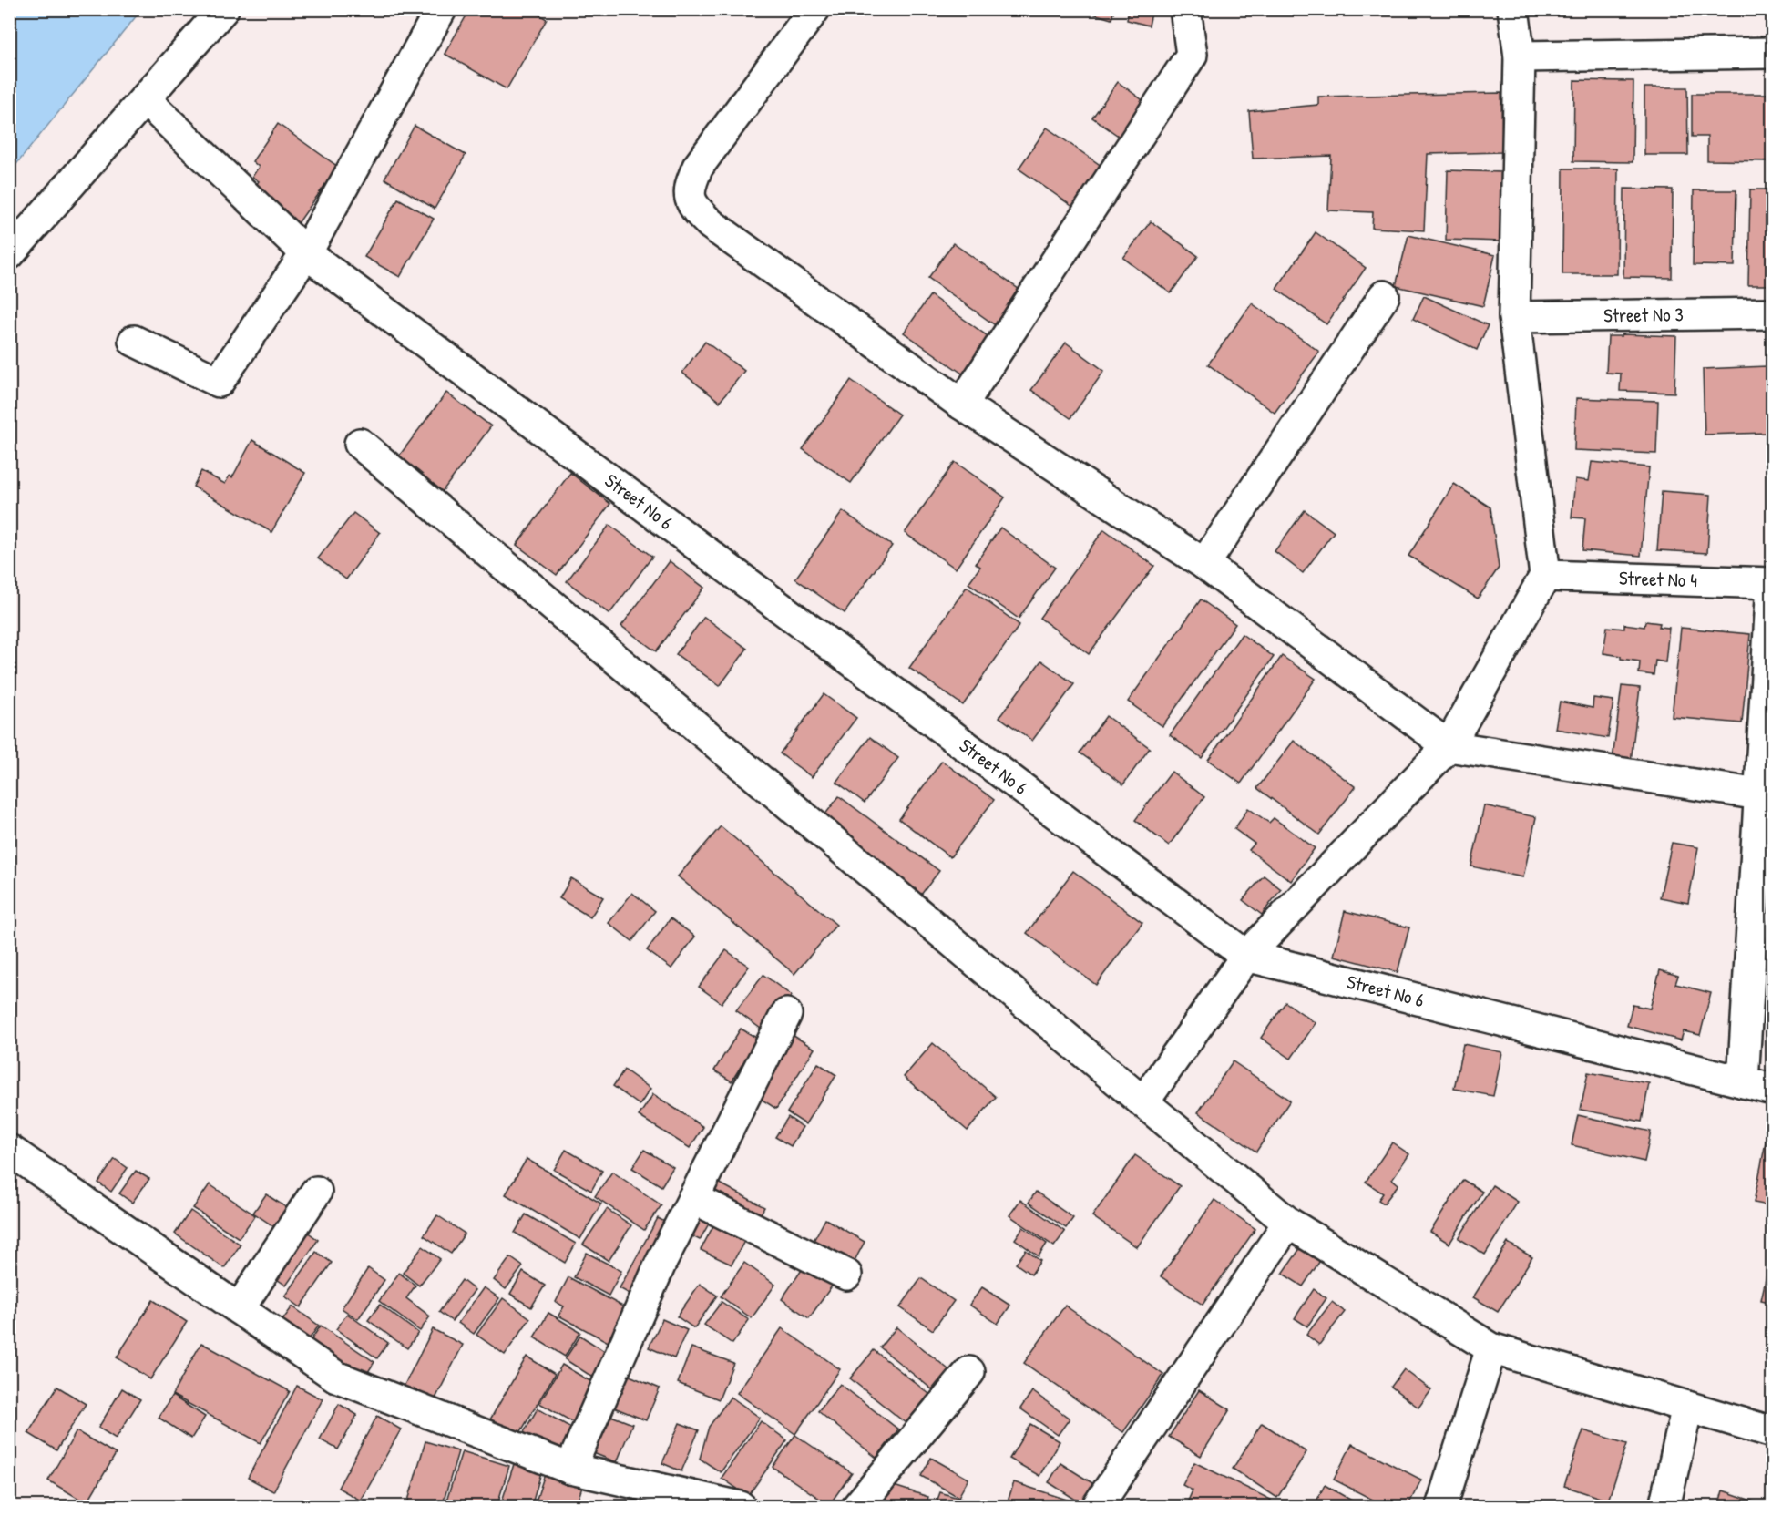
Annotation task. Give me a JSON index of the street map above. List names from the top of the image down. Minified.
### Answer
{"streets":{"street":["Street No 3","Street No 6","Street No 4"]}}
